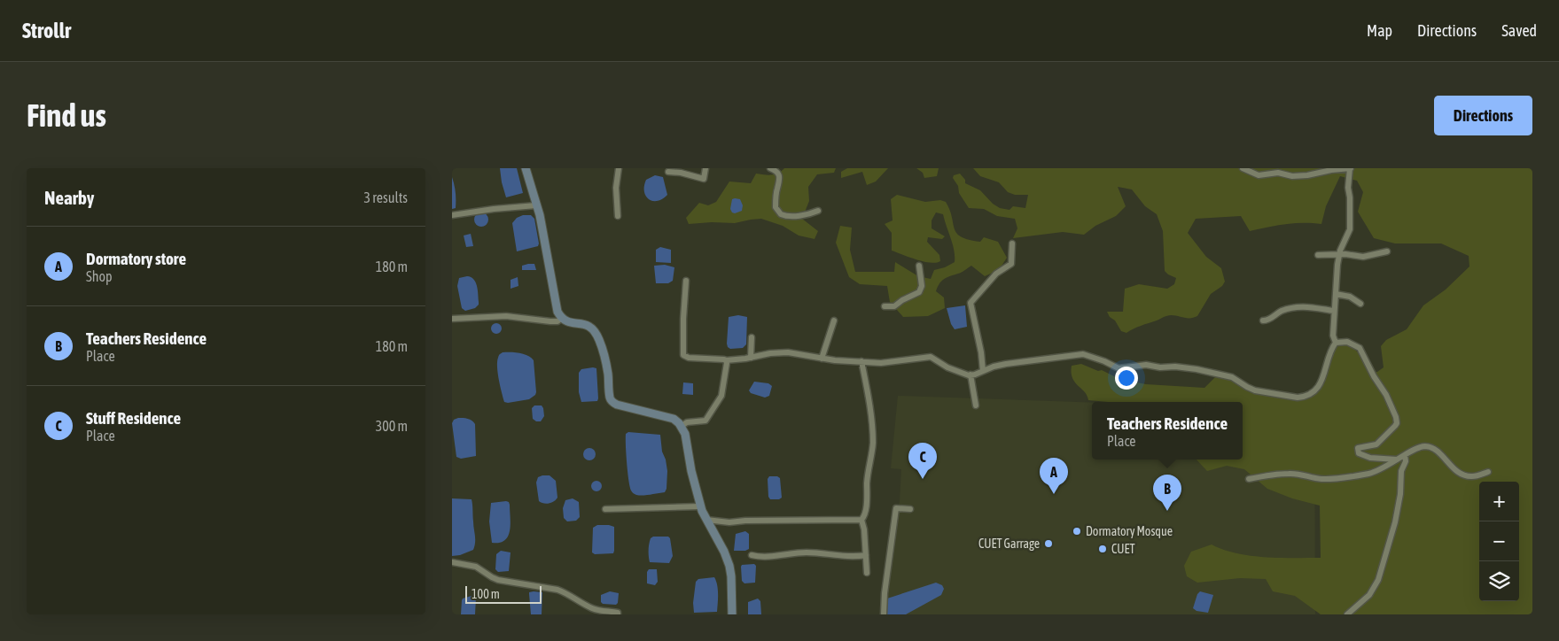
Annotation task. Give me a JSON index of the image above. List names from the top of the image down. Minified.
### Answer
{"places":["Dormatory Mosque","CUET Garrage","CUET"],"scale_bar":"100 m","page":{"header":"Strollr","nav":["Map","Directions","Saved"],"buttons":"Directions","title":"Find us","heading":["Nearby","3 results"],"list":[{"mark":"A","name":"Dormatory store","note":"Shop","value":"180 m"},{"mark":"B","name":"Teachers Residence","note":"Place","value":"180 m"},{"mark":"C","name":"Stuff Residence","note":"Place","value":"300 m"}],"popup":["Teachers Residence","Place"],"pins":["C","A","B"],"map_buttons":["+","−"],"scale":"100 m"}}
